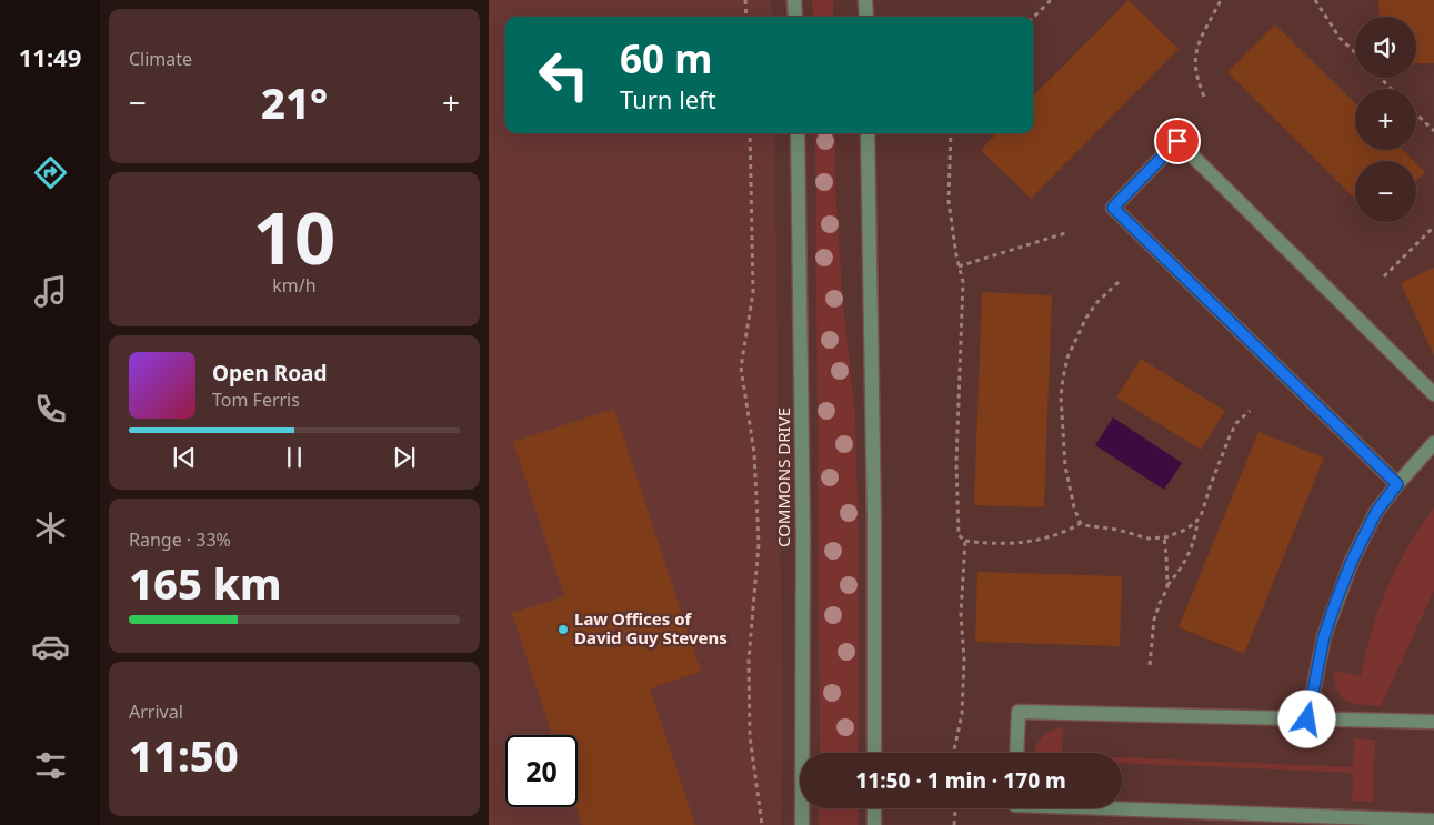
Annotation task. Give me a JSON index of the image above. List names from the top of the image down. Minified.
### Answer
{"streets":{"street":["COMMONS DRIVE"]},"places":["Law Offices of David Guy Stevens"],"page":{"tabs":"11:49","tile":["Climate",["10","km/h"],["Range · 33%","165 km"],["Arrival","11:50"]],"map_buttons":["+","−"],"turn":["60 m","Turn left"],"heat":["−","21°","+"],"song":["Open Road","Tom Ferris"],"limit":"20","trip":"11:50 · 1 min · 170 m"}}
